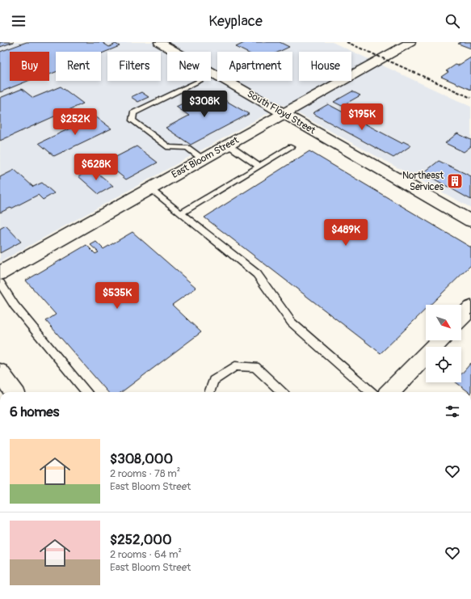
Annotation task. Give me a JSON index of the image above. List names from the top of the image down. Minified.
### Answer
{"streets":{"main road":["South Floyd Street","East Bloom Street"]},"crossings":[["South Floyd Street","East Bloom Street"]],"places":{"building":["Northeast Services"]},"north":"bottom right","page":{"header":"Keyplace","chip":["Buy","Rent","Filters","New","Apartment","House"],"price":["$308K","$195K","$252K","$628K","$489K","$535K"],"heading":"6 homes","list":[{"name":"$308,000","note":"2 rooms · 78 m² · East Bloom Street"},{"name":"$252,000","note":"2 rooms · 64 m² · East Bloom Street"}]}}
